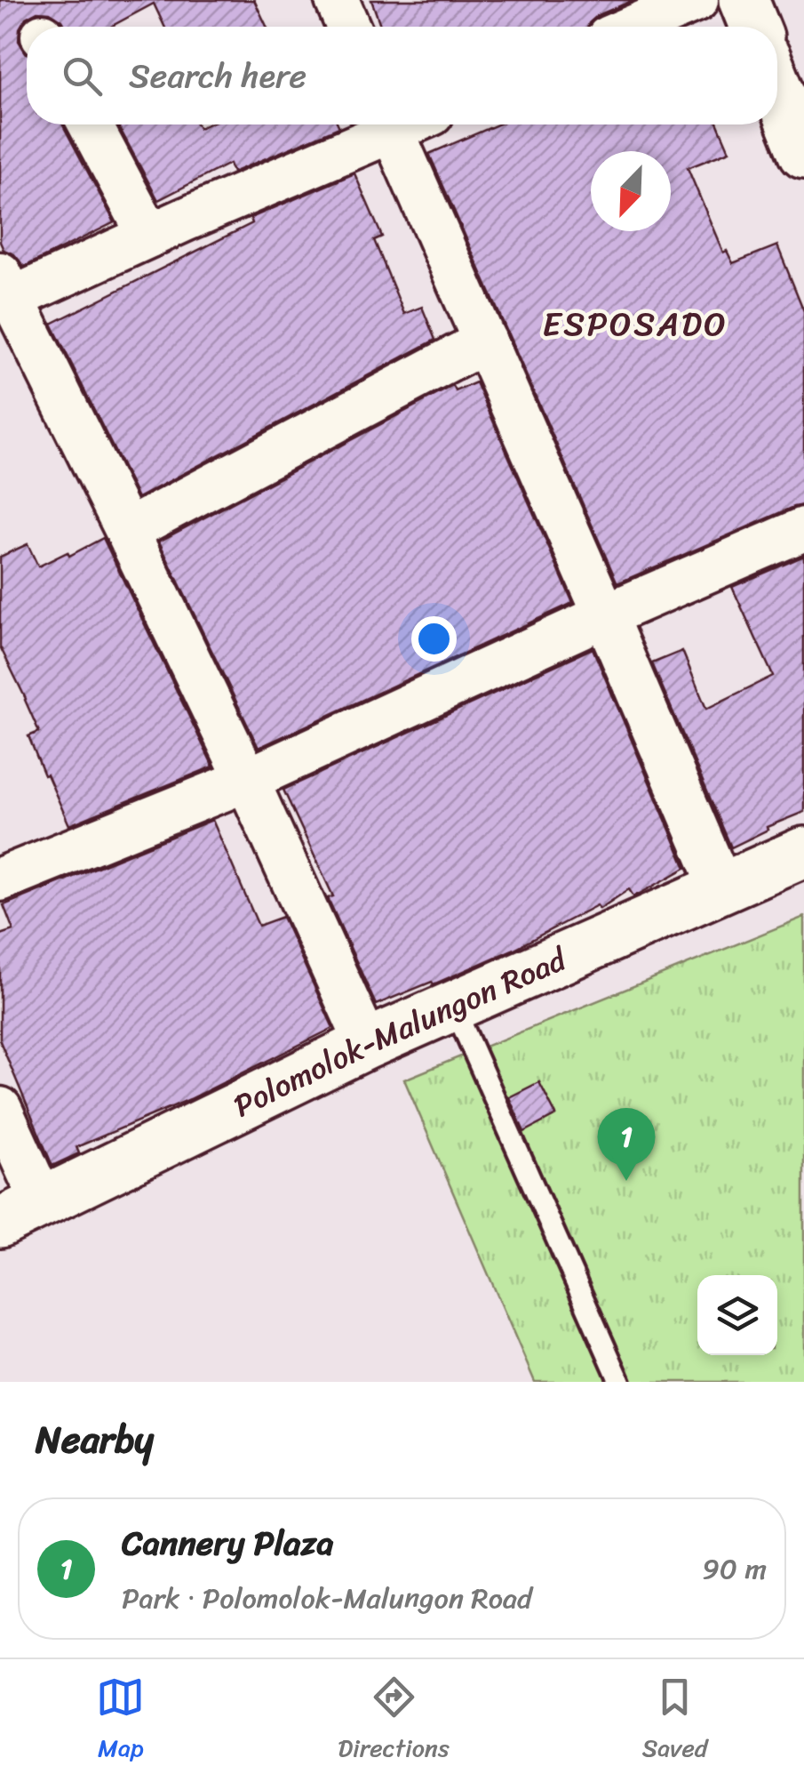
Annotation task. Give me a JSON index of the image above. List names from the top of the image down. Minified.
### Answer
{"streets":{"main road":["Polomolok-Malungon Road"]},"districts":["ESPOSADO"],"north":"bottom left","page":{"search":"Search here","pins":"1","heading":"Nearby","list":[{"mark":"1","name":"Cannery Plaza","note":"Park · Polomolok-Malungon Road","value":"90 m"}],"nav":["Map","Directions","Saved"]}}
